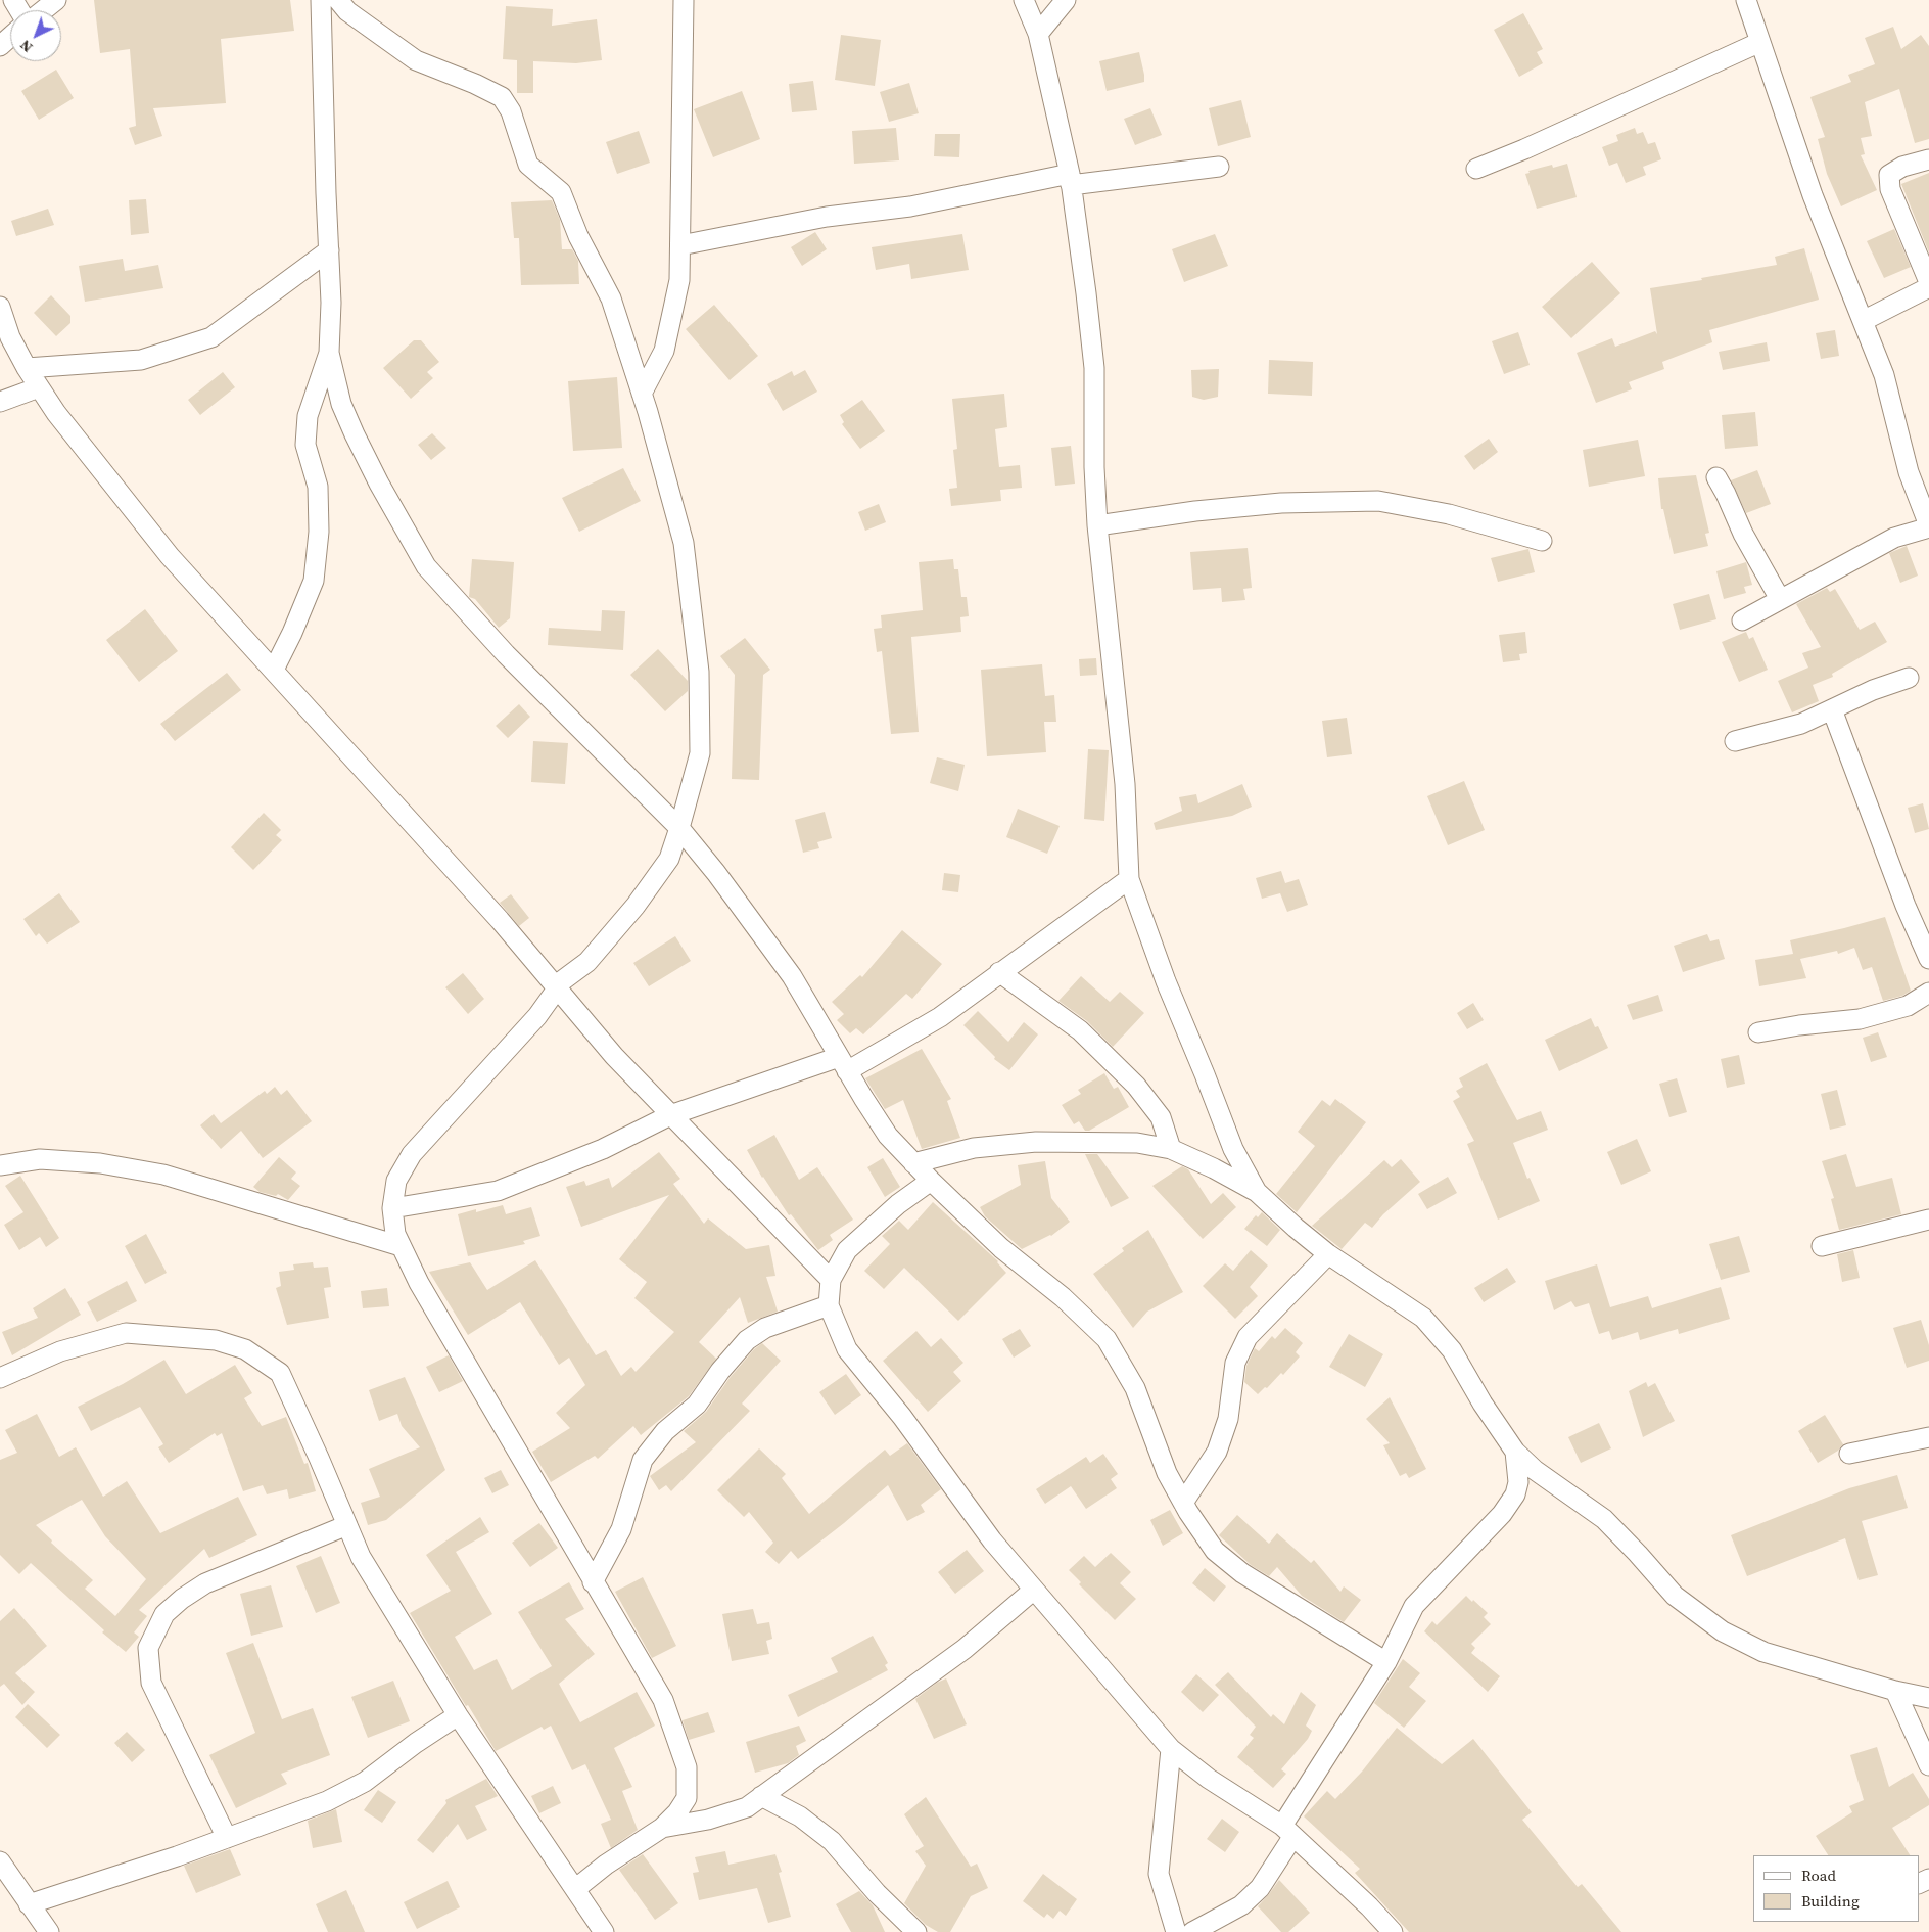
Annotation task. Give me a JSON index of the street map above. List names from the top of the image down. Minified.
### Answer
{"legend":["Road","Building"],"north":"bottom left"}
